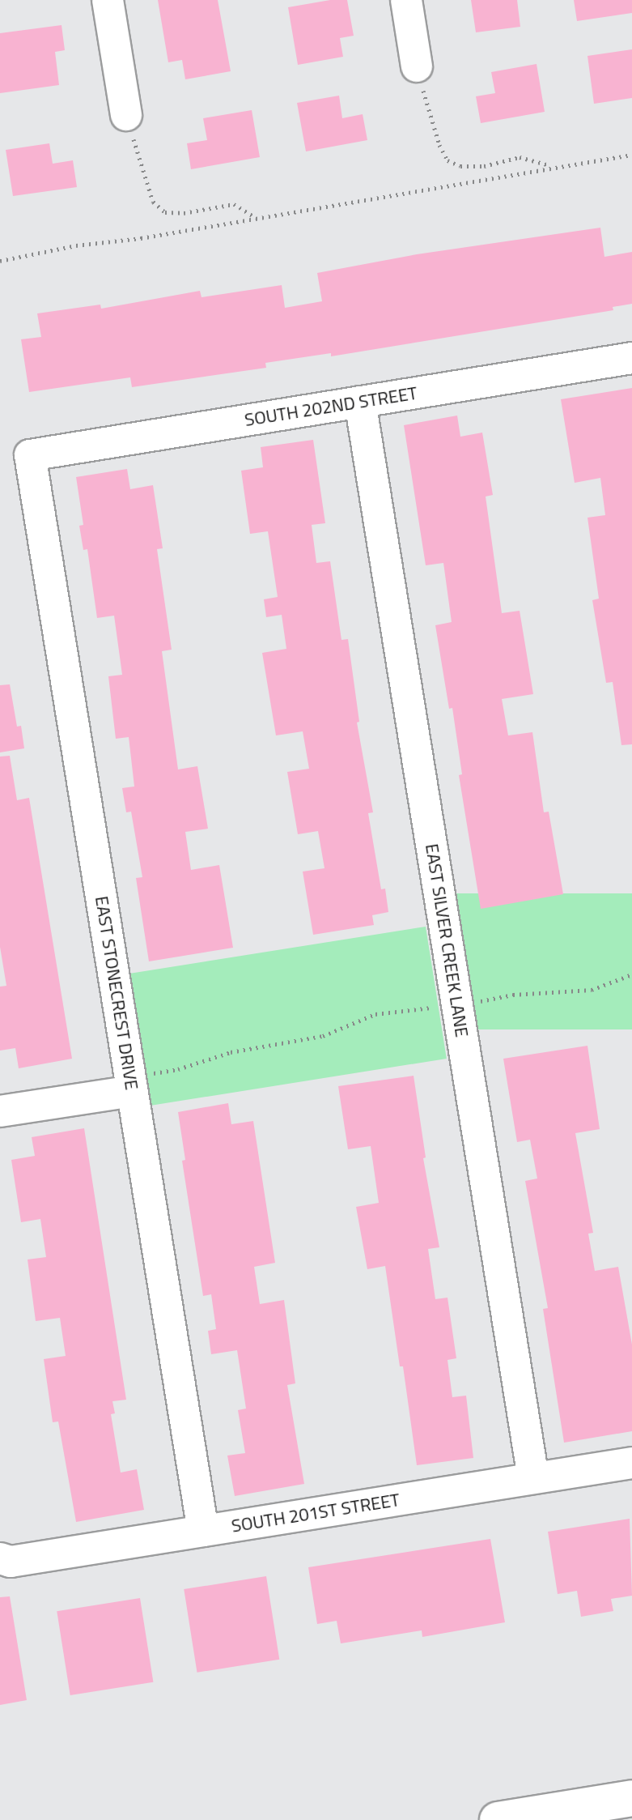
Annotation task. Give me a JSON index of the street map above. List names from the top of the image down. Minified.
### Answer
{"streets":{"street":["SOUTH 202ND STREET","EAST SILVER CREEK LANE","EAST STONECREST DRIVE","SOUTH 201ST STREET"]},"crossings":[["SOUTH 202ND STREET","EAST SILVER CREEK LANE"],["SOUTH 202ND STREET","EAST STONECREST DRIVE"],["EAST SILVER CREEK LANE","SOUTH 201ST STREET"],["EAST STONECREST DRIVE","SOUTH 201ST STREET"]]}
